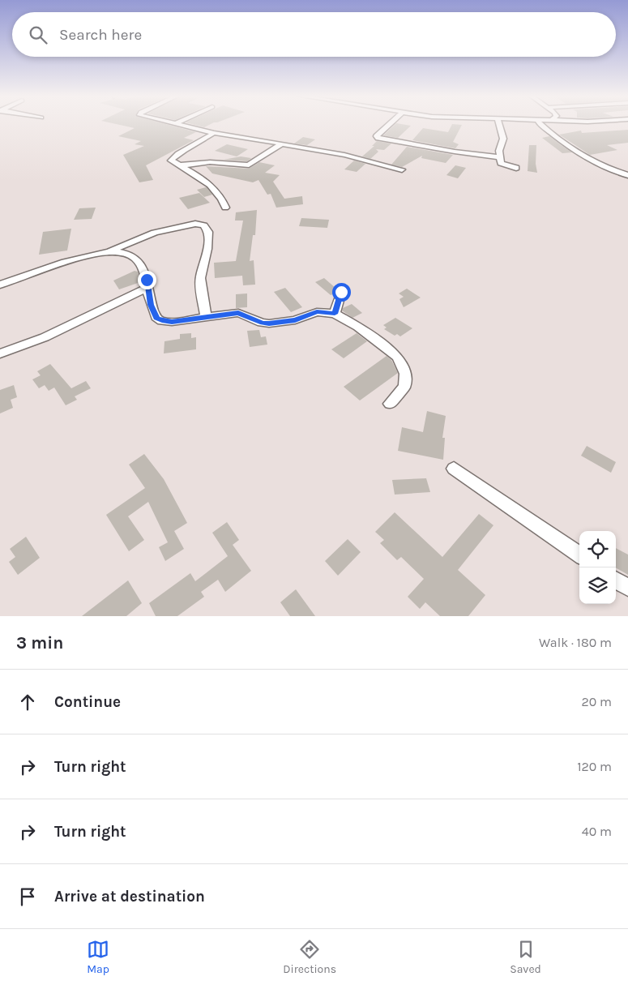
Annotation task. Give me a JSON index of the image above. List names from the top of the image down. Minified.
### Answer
{"page":{"search":"Search here","heading":["3 min","Walk · 180 m"],"list":[["Continue","20 m"],["Turn right","120 m"],["Turn right","40 m"],"Arrive at destination"],"nav":["Map","Directions","Saved"]}}
